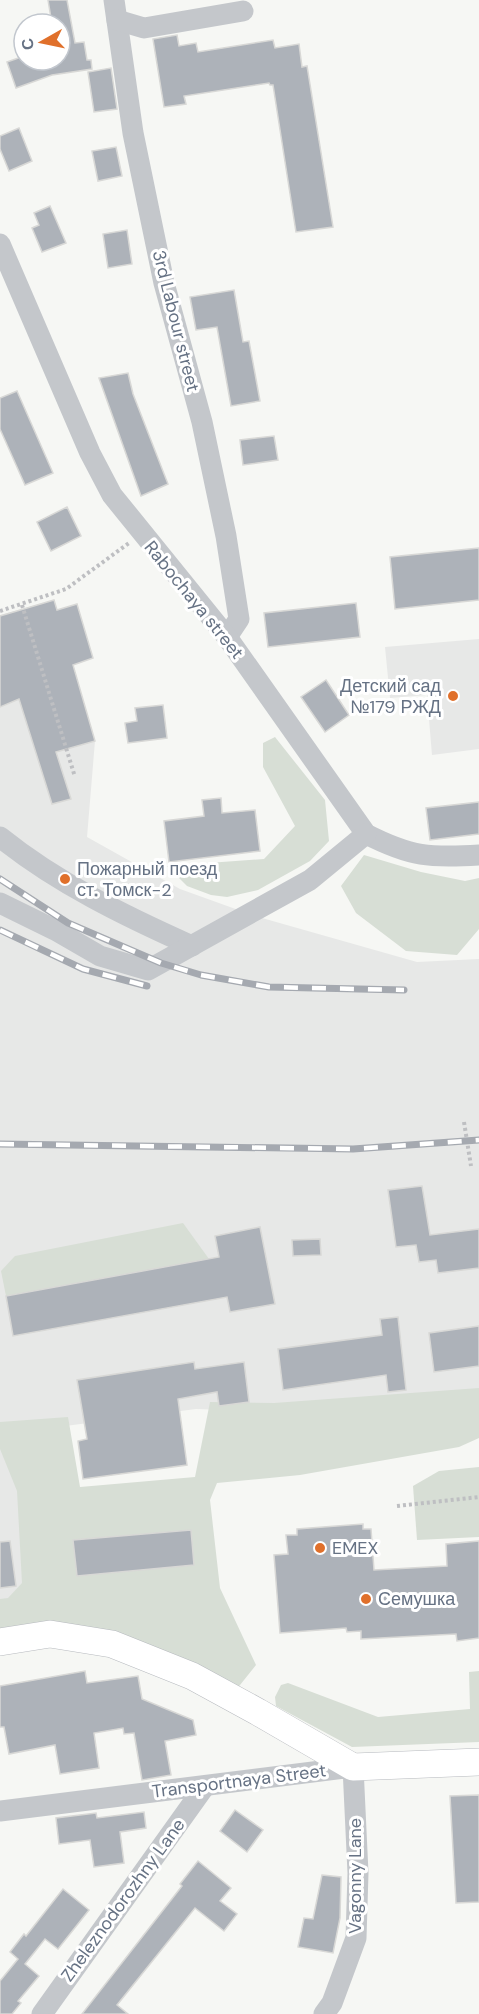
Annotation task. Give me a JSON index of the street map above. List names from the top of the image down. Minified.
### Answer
{"streets":{"main road":["Transportnaya Street"],"street":["3rd Labour street","Rabochaya street","Vagonny Lane","Zheleznodorozhny Lane"]},"crossings":[["3rd Labour street","Rabochaya street"],["Transportnaya Street","Vagonny Lane"],["Transportnaya Street","Zheleznodorozhny Lane"]],"places":["Детский сад №179 РЖД","Пожарный поезд ст. Томск-2","EMEX","Семушка"],"north":"left"}
